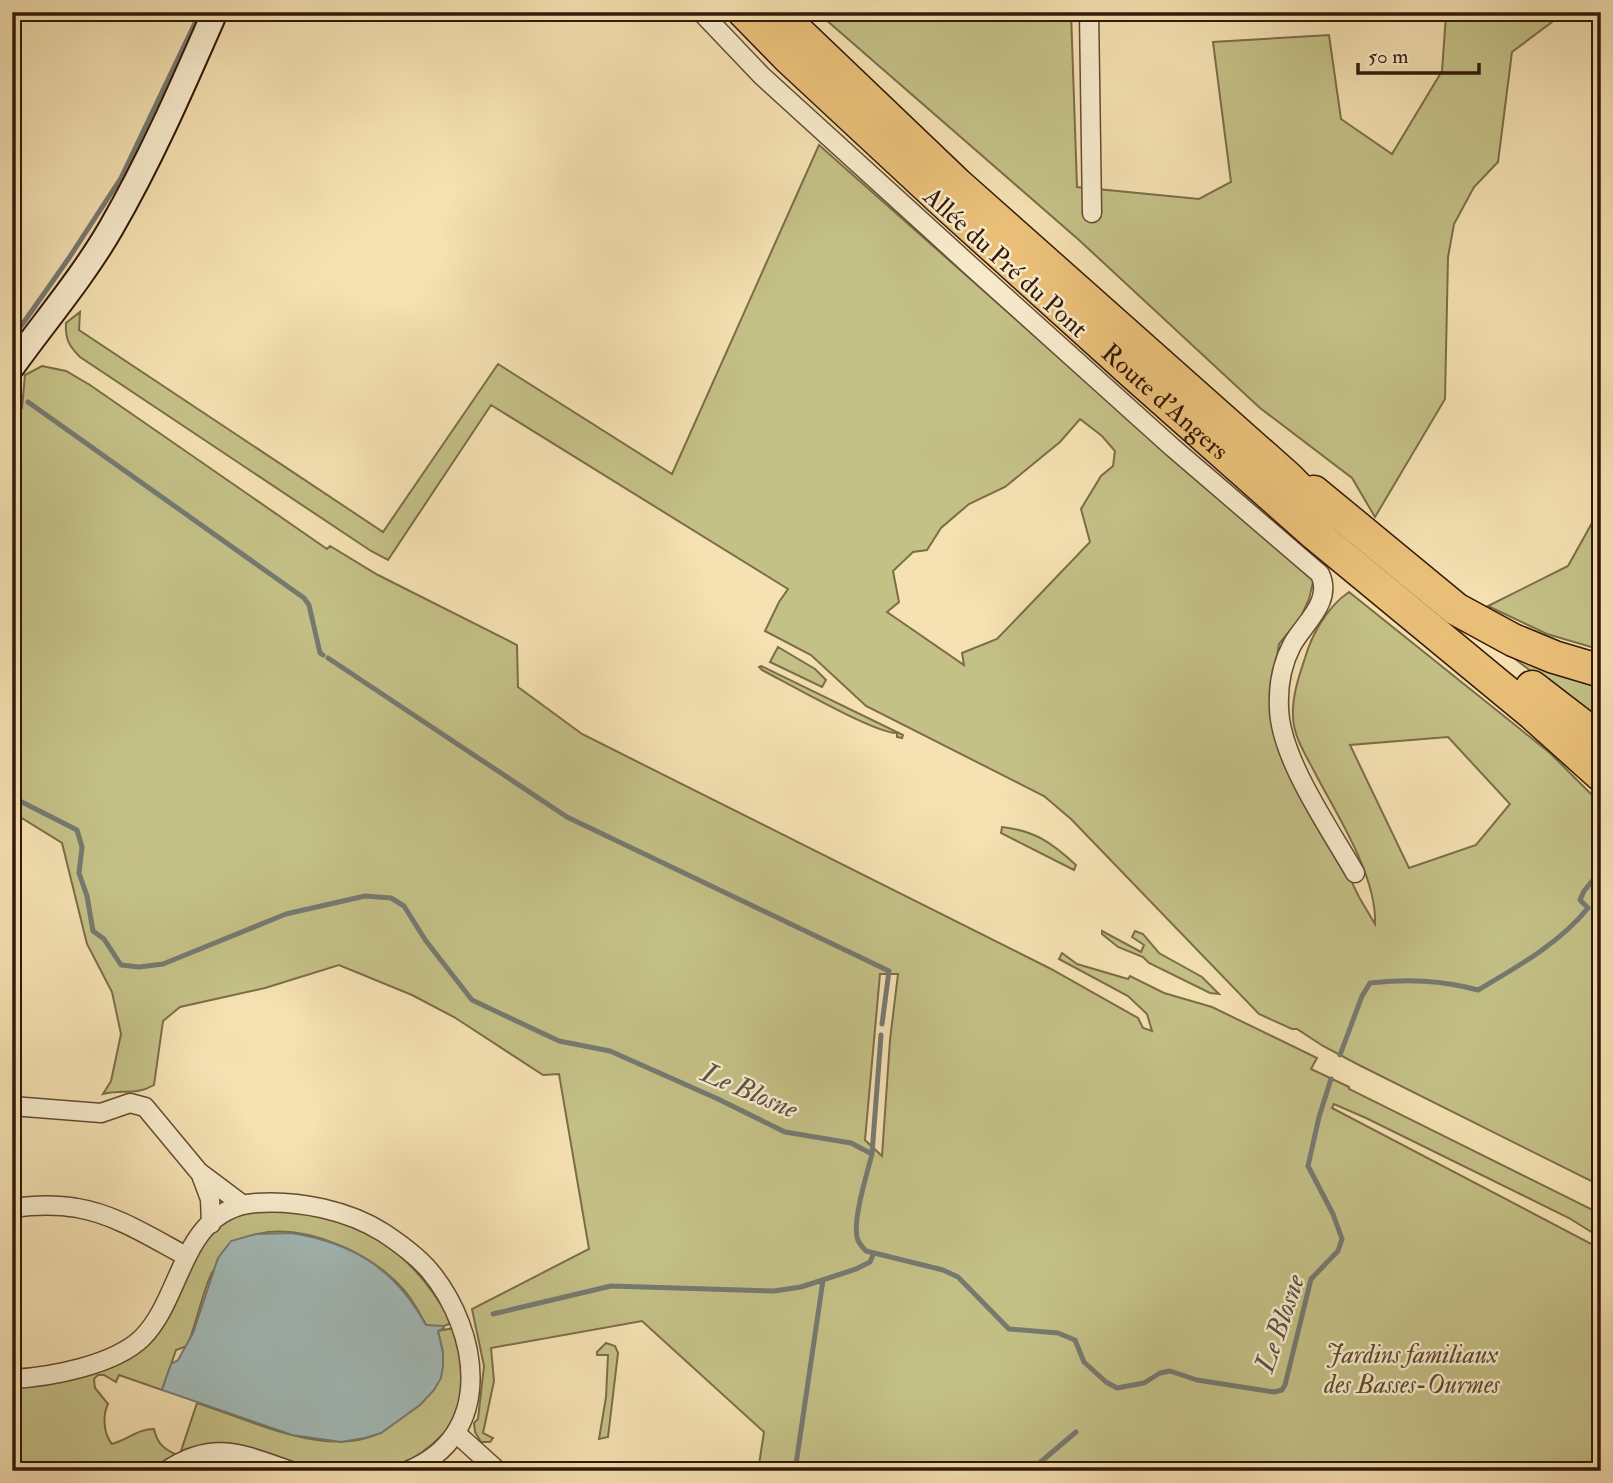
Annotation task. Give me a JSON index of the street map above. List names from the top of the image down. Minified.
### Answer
{"streets":{"highway":["Route d'Angers"],"street":["Allée du Pré du Pont"]},"water":["Le Blosne"],"parks":["Jardins familiaux des Basses-Ourmes"],"scale_bar":"50 m"}
